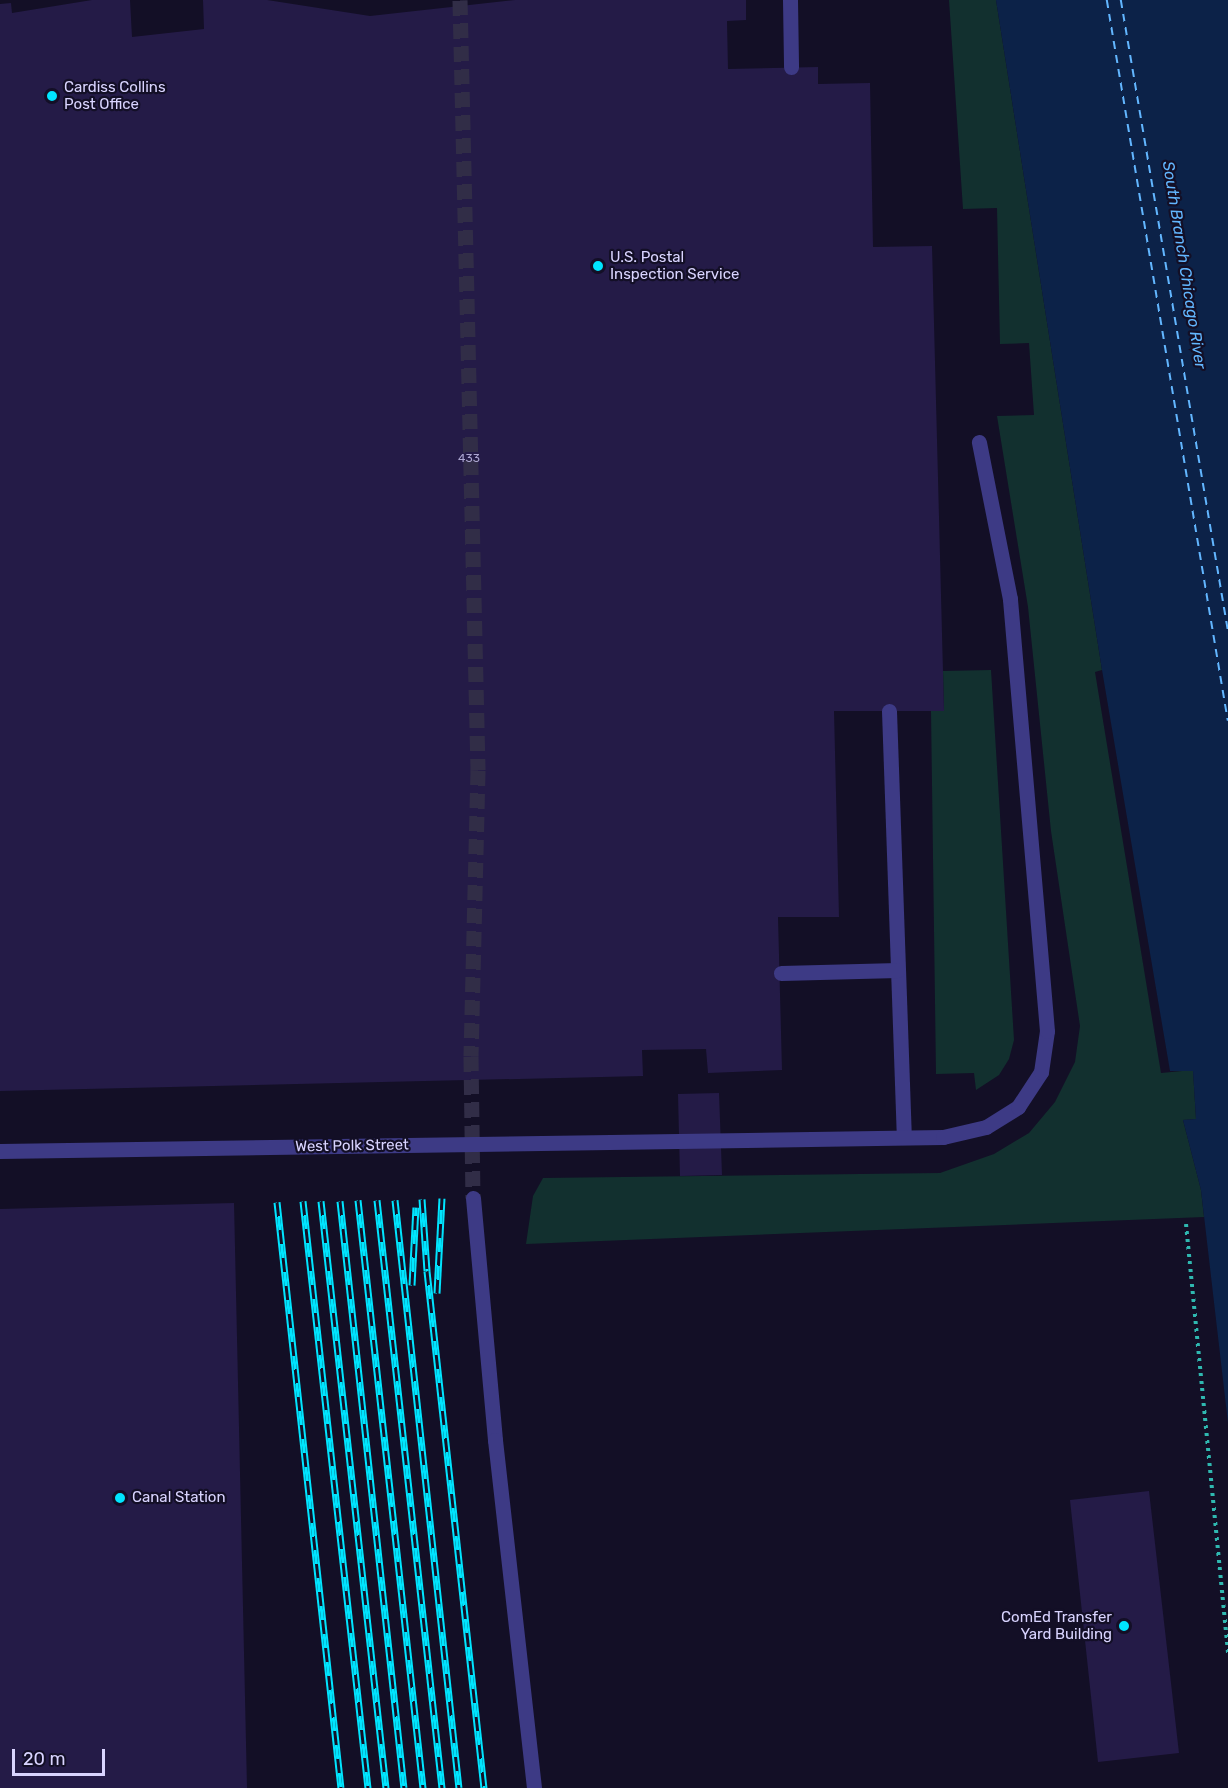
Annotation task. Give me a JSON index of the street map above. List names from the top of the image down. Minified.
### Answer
{"streets":{"street":["West Polk Street"]},"water":["South Branch Chicago River"],"places":["Cardiss Collins Post Office","U.S. Postal Inspection Service","Canal Station","ComEd Transfer Yard Building"],"house_numbers":["433"],"scale_bar":"20 m"}
